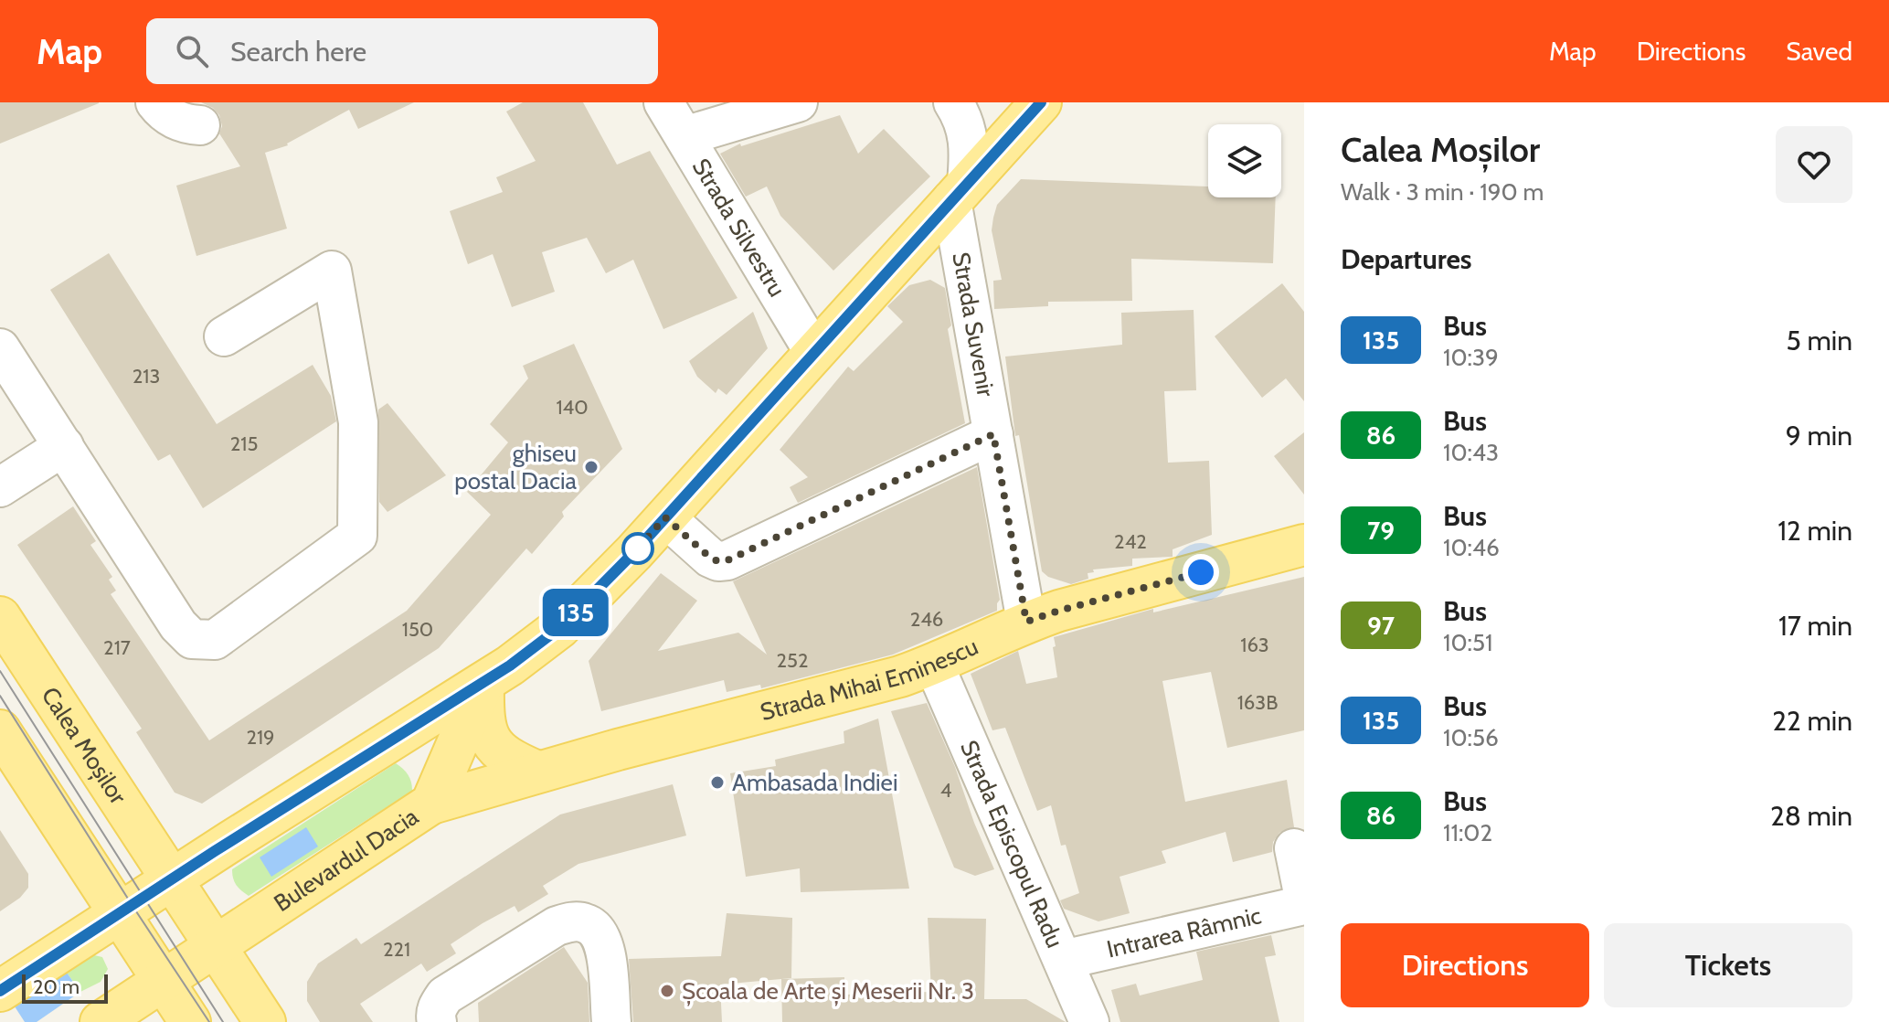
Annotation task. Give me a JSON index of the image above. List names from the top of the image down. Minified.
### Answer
{"streets":{"main road":["Strada Mihai Eminescu","Calea Moșilor","Bulevardul Dacia"],"street":["Strada Silvestru","Strada Suvenir","Strada Episcopul Radu","Intrarea Râmnic"]},"crossings":[["Strada Suvenir","Strada Mihai Eminescu"],["Strada Mihai Eminescu","Strada Episcopul Radu"],["Strada Mihai Eminescu","Bulevardul Dacia"],["Calea Moșilor","Bulevardul Dacia"],["Strada Episcopul Radu","Intrarea Râmnic"]],"places":["ghiseu postal Dacia","Ambasada Indiei","Școala de Arte și Meserii Nr. 3"],"lines":["bus line 135"],"house_numbers":["213","140","215","242","246","150","163","217","252","163B","219","4","221"],"scale_bar":"20 m","page":{"header":"Map","search":"Search here","nav":["Map","Directions","Saved"],"on_map":"135","heading":[["Calea Moșilor","Walk · 3 min · 190 m"],"Departures"],"list":[{"mark":"135","name":"Bus","note":"10:39","value":"5 min"},{"mark":"86","name":"Bus","note":"10:43","value":"9 min"},{"mark":"79","name":"Bus","note":"10:46","value":"12 min"},{"mark":"97","name":"Bus","note":"10:51","value":"17 min"},{"mark":"135","name":"Bus","note":"10:56","value":"22 min"},{"mark":"86","name":"Bus","note":"11:02","value":"28 min"}],"buttons":["Directions","Tickets"],"scale":"20 m"}}
